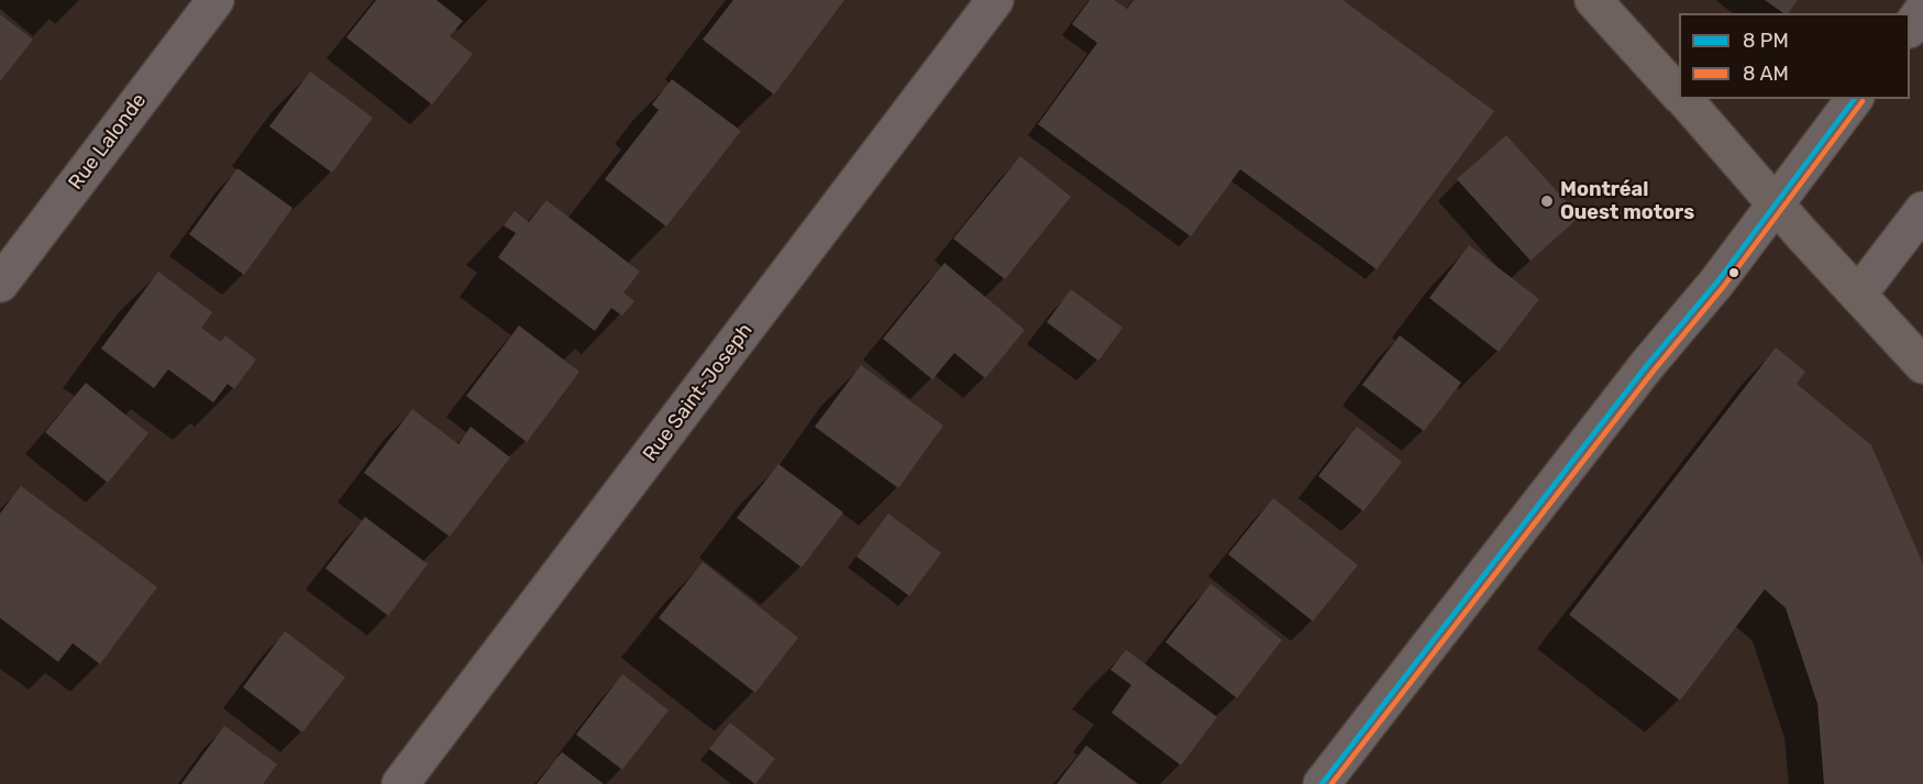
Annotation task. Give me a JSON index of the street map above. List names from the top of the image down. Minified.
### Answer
{"streets":{"street":["Rue Lalonde","Rue Saint-Joseph"]},"places":["Montréal Ouest motors"],"legend":["8 PM","8 AM"]}
